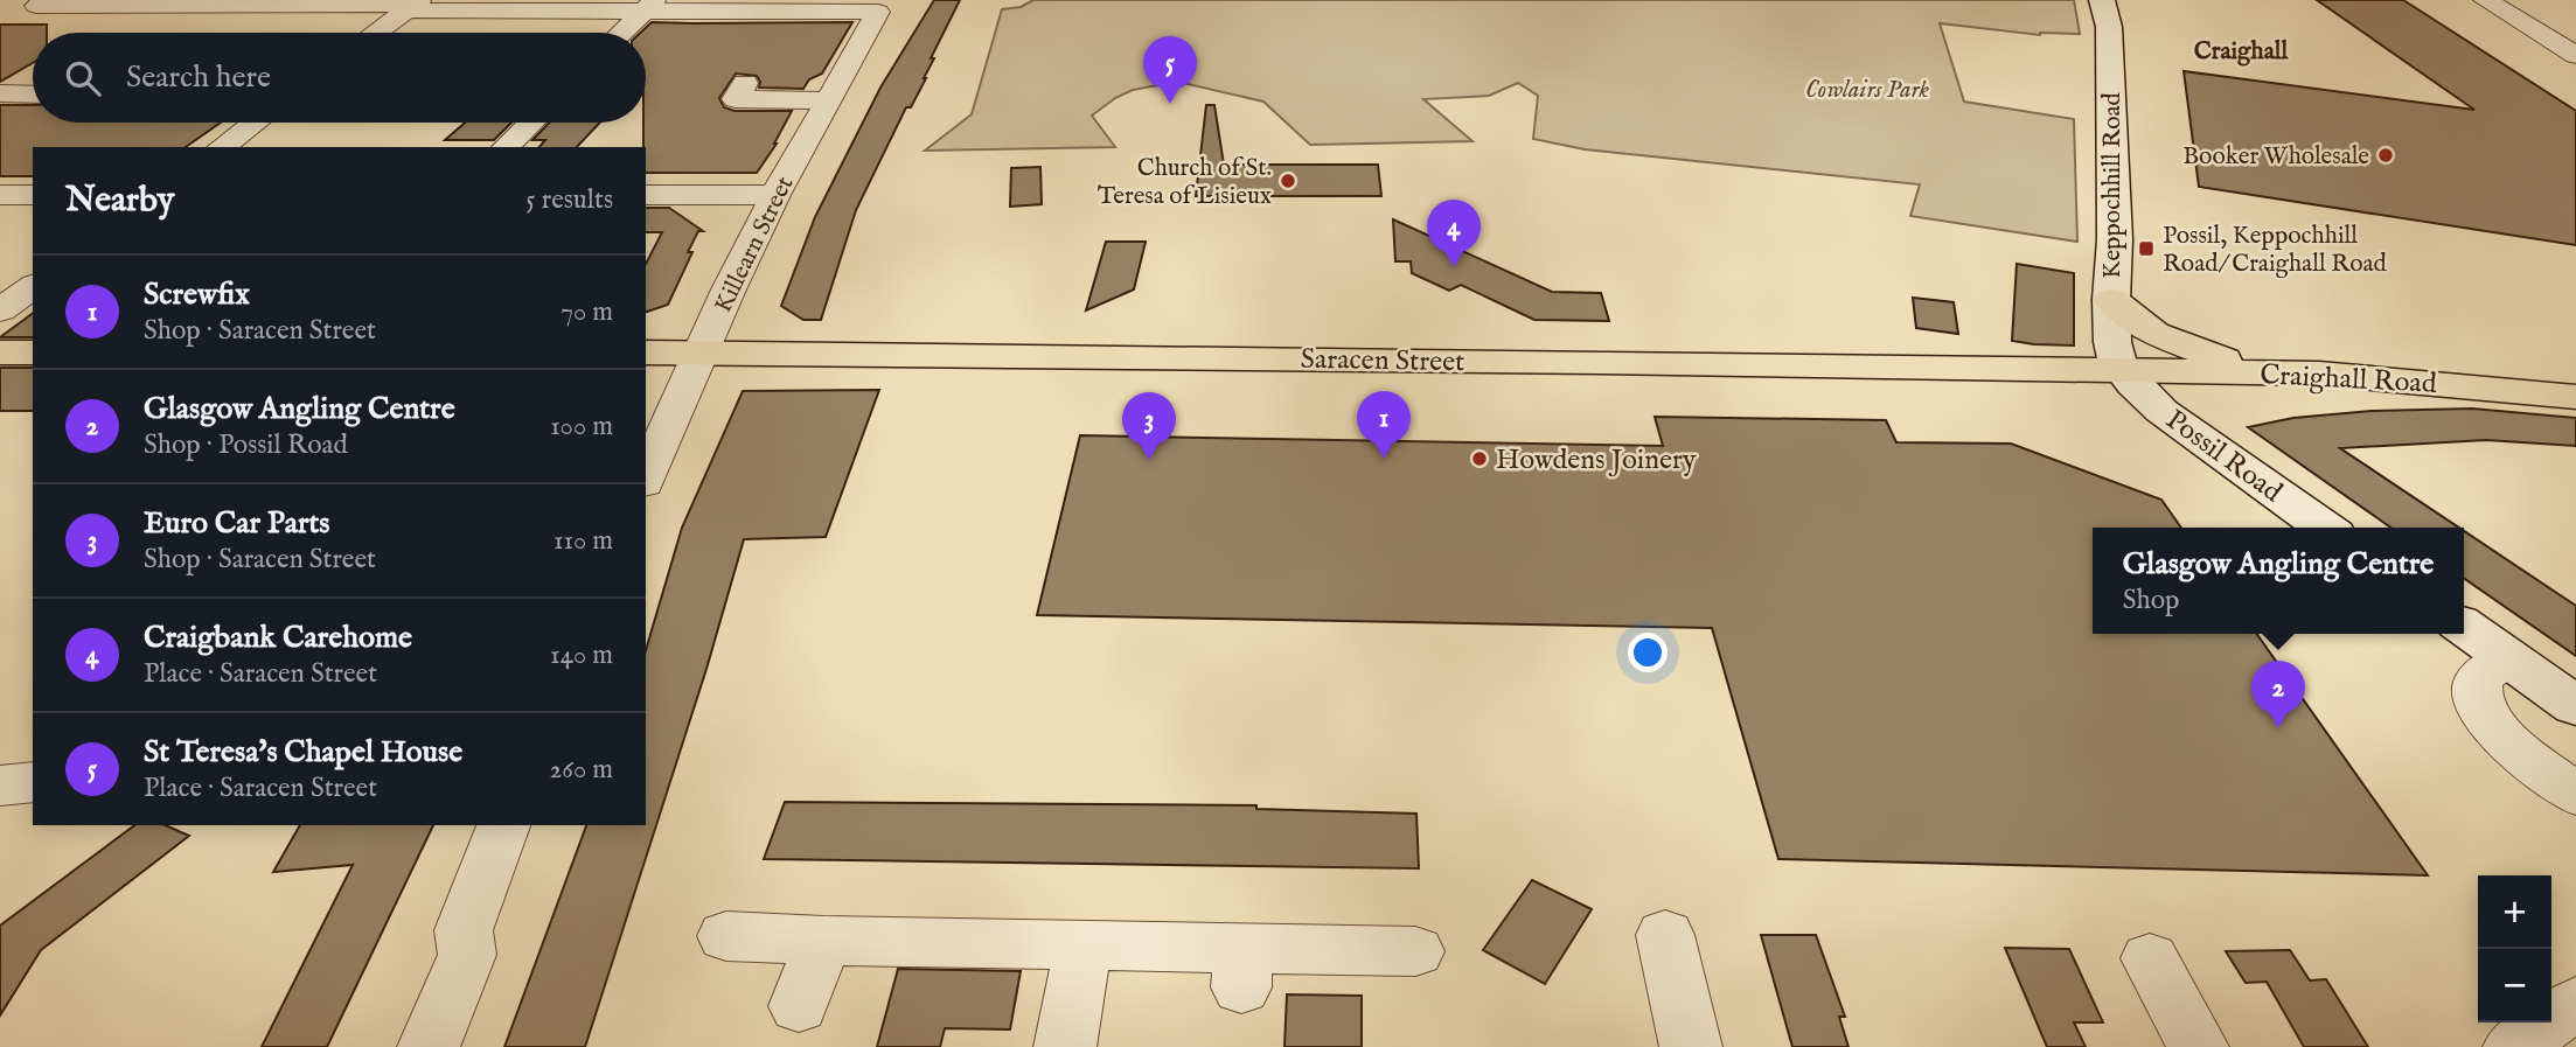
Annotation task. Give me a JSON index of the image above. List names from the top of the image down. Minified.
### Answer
{"streets":{"main road":["Saracen Street","Craighall Road"],"street":["Keppochhill Road","Killearn Street","Possil Road"]},"crossings":[["Keppochhill Road","Saracen Street"],["Keppochhill Road","Craighall Road"],["Keppochhill Road","Possil Road"],["Killearn Street","Saracen Street"],["Saracen Street","Craighall Road"],["Saracen Street","Possil Road"],["Craighall Road","Possil Road"]],"districts":["Craighall"],"parks":["Cowlairs Park"],"places":{"other":["Booker Wholesale","Church of St. Teresa of Lisieux","Howdens Joinery"],"transit":["Possil, Keppochhill Road/ Craighall Road"]},"page":{"search":"Search here","pins":["5","4","1","3","2"],"heading":["Nearby","5 results"],"list":[{"mark":"1","name":"Screwfix","note":"Shop · Saracen Street","value":"70 m"},{"mark":"2","name":"Glasgow Angling Centre","note":"Shop · Possil Road","value":"100 m"},{"mark":"3","name":"Euro Car Parts","note":"Shop · Saracen Street","value":"110 m"},{"mark":"4","name":"Craigbank Carehome","note":"Place · Saracen Street","value":"140 m"},{"mark":"5","name":"St Teresa's Chapel House","note":"Place · Saracen Street","value":"260 m"}],"popup":["Glasgow Angling Centre","Shop"],"map_buttons":["+","−"]}}
